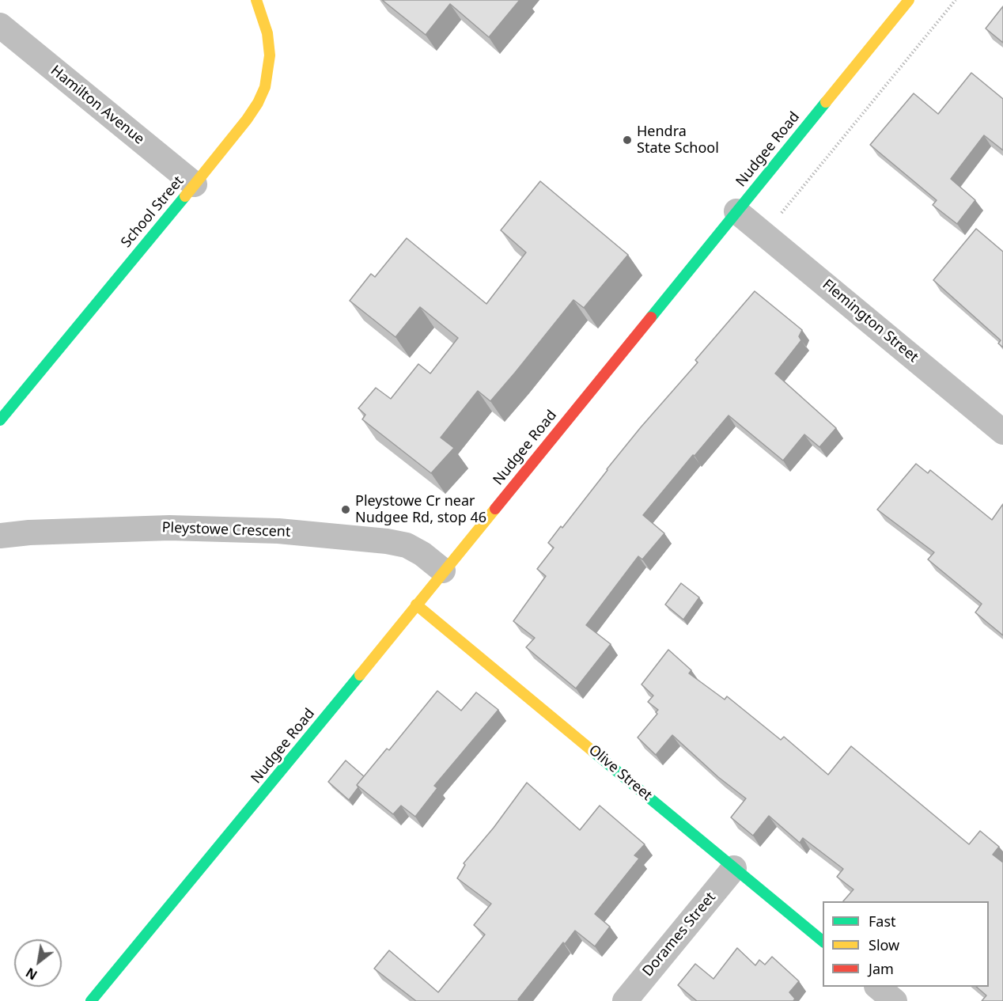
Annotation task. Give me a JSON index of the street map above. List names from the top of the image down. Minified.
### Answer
{"streets":{"main road":["Nudgee Road","School Street","Olive Street"],"street":["Hamilton Avenue","Flemington Street","Pleystowe Crescent","Dorames Street"]},"crossings":[["Hamilton Avenue","School Street"],["Nudgee Road","Flemington Street"],["Nudgee Road","Pleystowe Crescent"],["Nudgee Road","Olive Street"],["Olive Street","Dorames Street"]],"places":["Hendra State School","Pleystowe Cr near Nudgee Rd, stop 46"],"legend":["Fast","Slow","Jam"],"north":"bottom left"}
